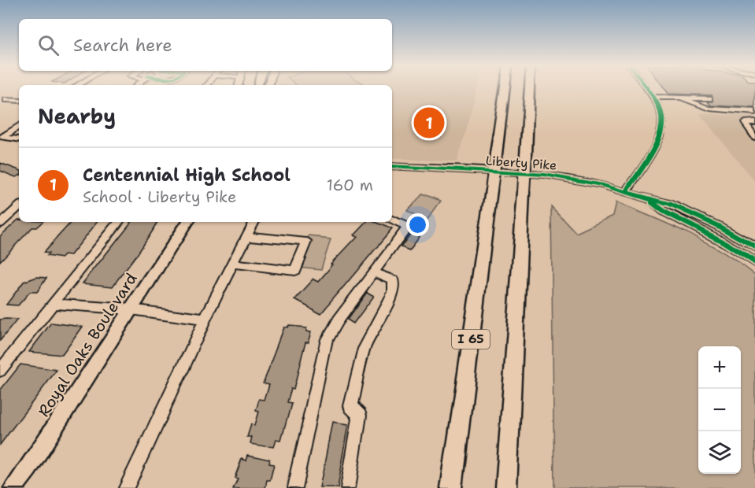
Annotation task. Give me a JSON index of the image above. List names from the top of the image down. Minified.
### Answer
{"streets":{"highway":["I 65"],"main road":["Royal Oaks Boulevard"],"street":["Liberty Pike"]},"page":{"search":"Search here","heading":"Nearby","pins":"1","list":[{"mark":"1","name":"Centennial High School","note":"School · Liberty Pike","value":"160 m"}],"map_buttons":["+","−"]}}
